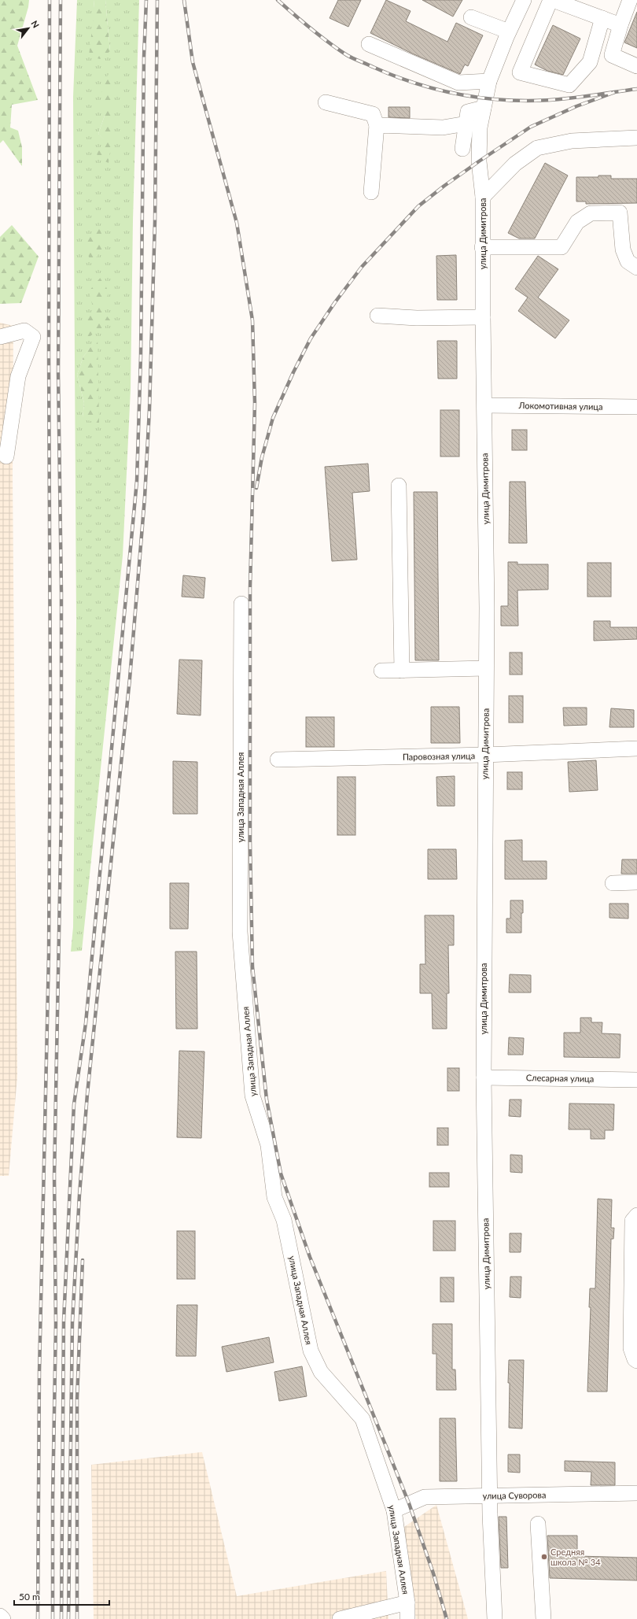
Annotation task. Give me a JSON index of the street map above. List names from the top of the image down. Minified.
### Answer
{"streets":{"street":["улица Димитрова","Локомотивная улица","Паровозная улица","улица Западная Аллея","Слесарная улица","улица Суворова"]},"crossings":[["улица Димитрова","Локомотивная улица"],["улица Димитрова","Паровозная улица"],["улица Димитрова","Слесарная улица"],["улица Димитрова","улица Суворова"],["улица Западная Аллея","улица Суворова"]],"places":["Средняя школа № 34"],"scale_bar":"50 m","north":"top right"}
